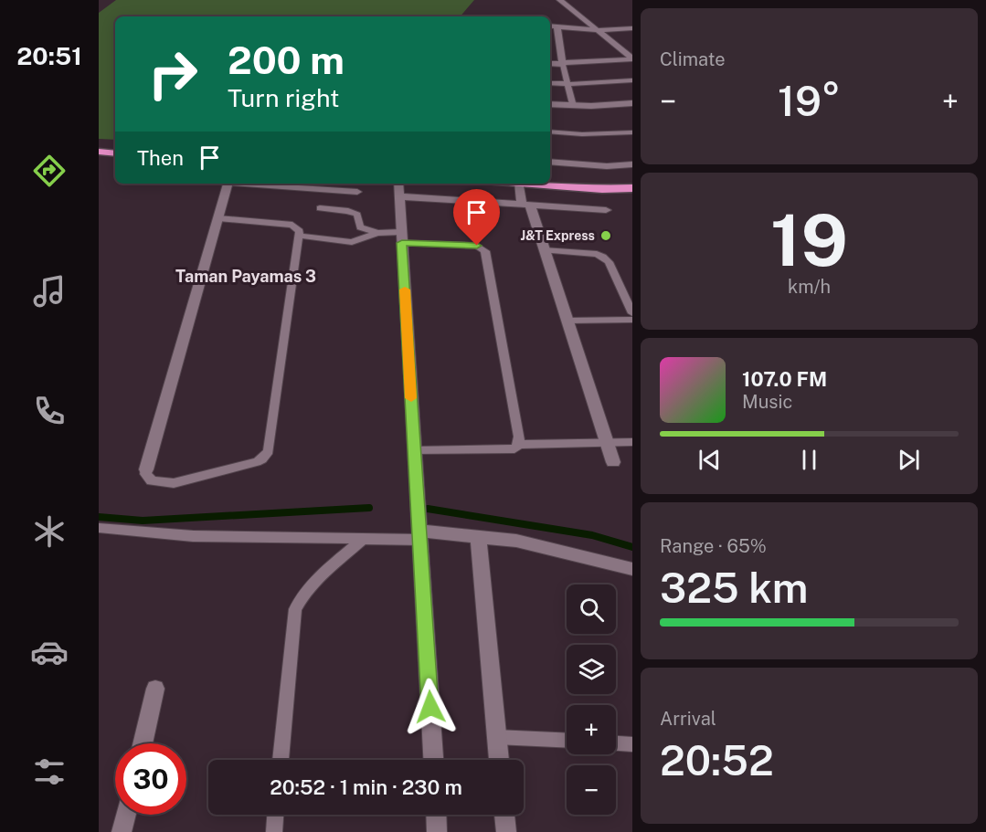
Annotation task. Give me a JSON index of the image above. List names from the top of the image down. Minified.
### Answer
{"districts":["Taman Payamas 3"],"places":["J&T Express"],"page":{"tabs":"20:51","tile":["Climate",["19","km/h"],["Range · 65%","325 km"],["Arrival","20:52"]],"turn":["200 m","Turn right"],"heat":["−","19°","+"],"then":"Then","song":["107.0 FM","Music"],"map_buttons":["+","−"],"limit":"30","trip":"20:52 · 1 min · 230 m"}}
